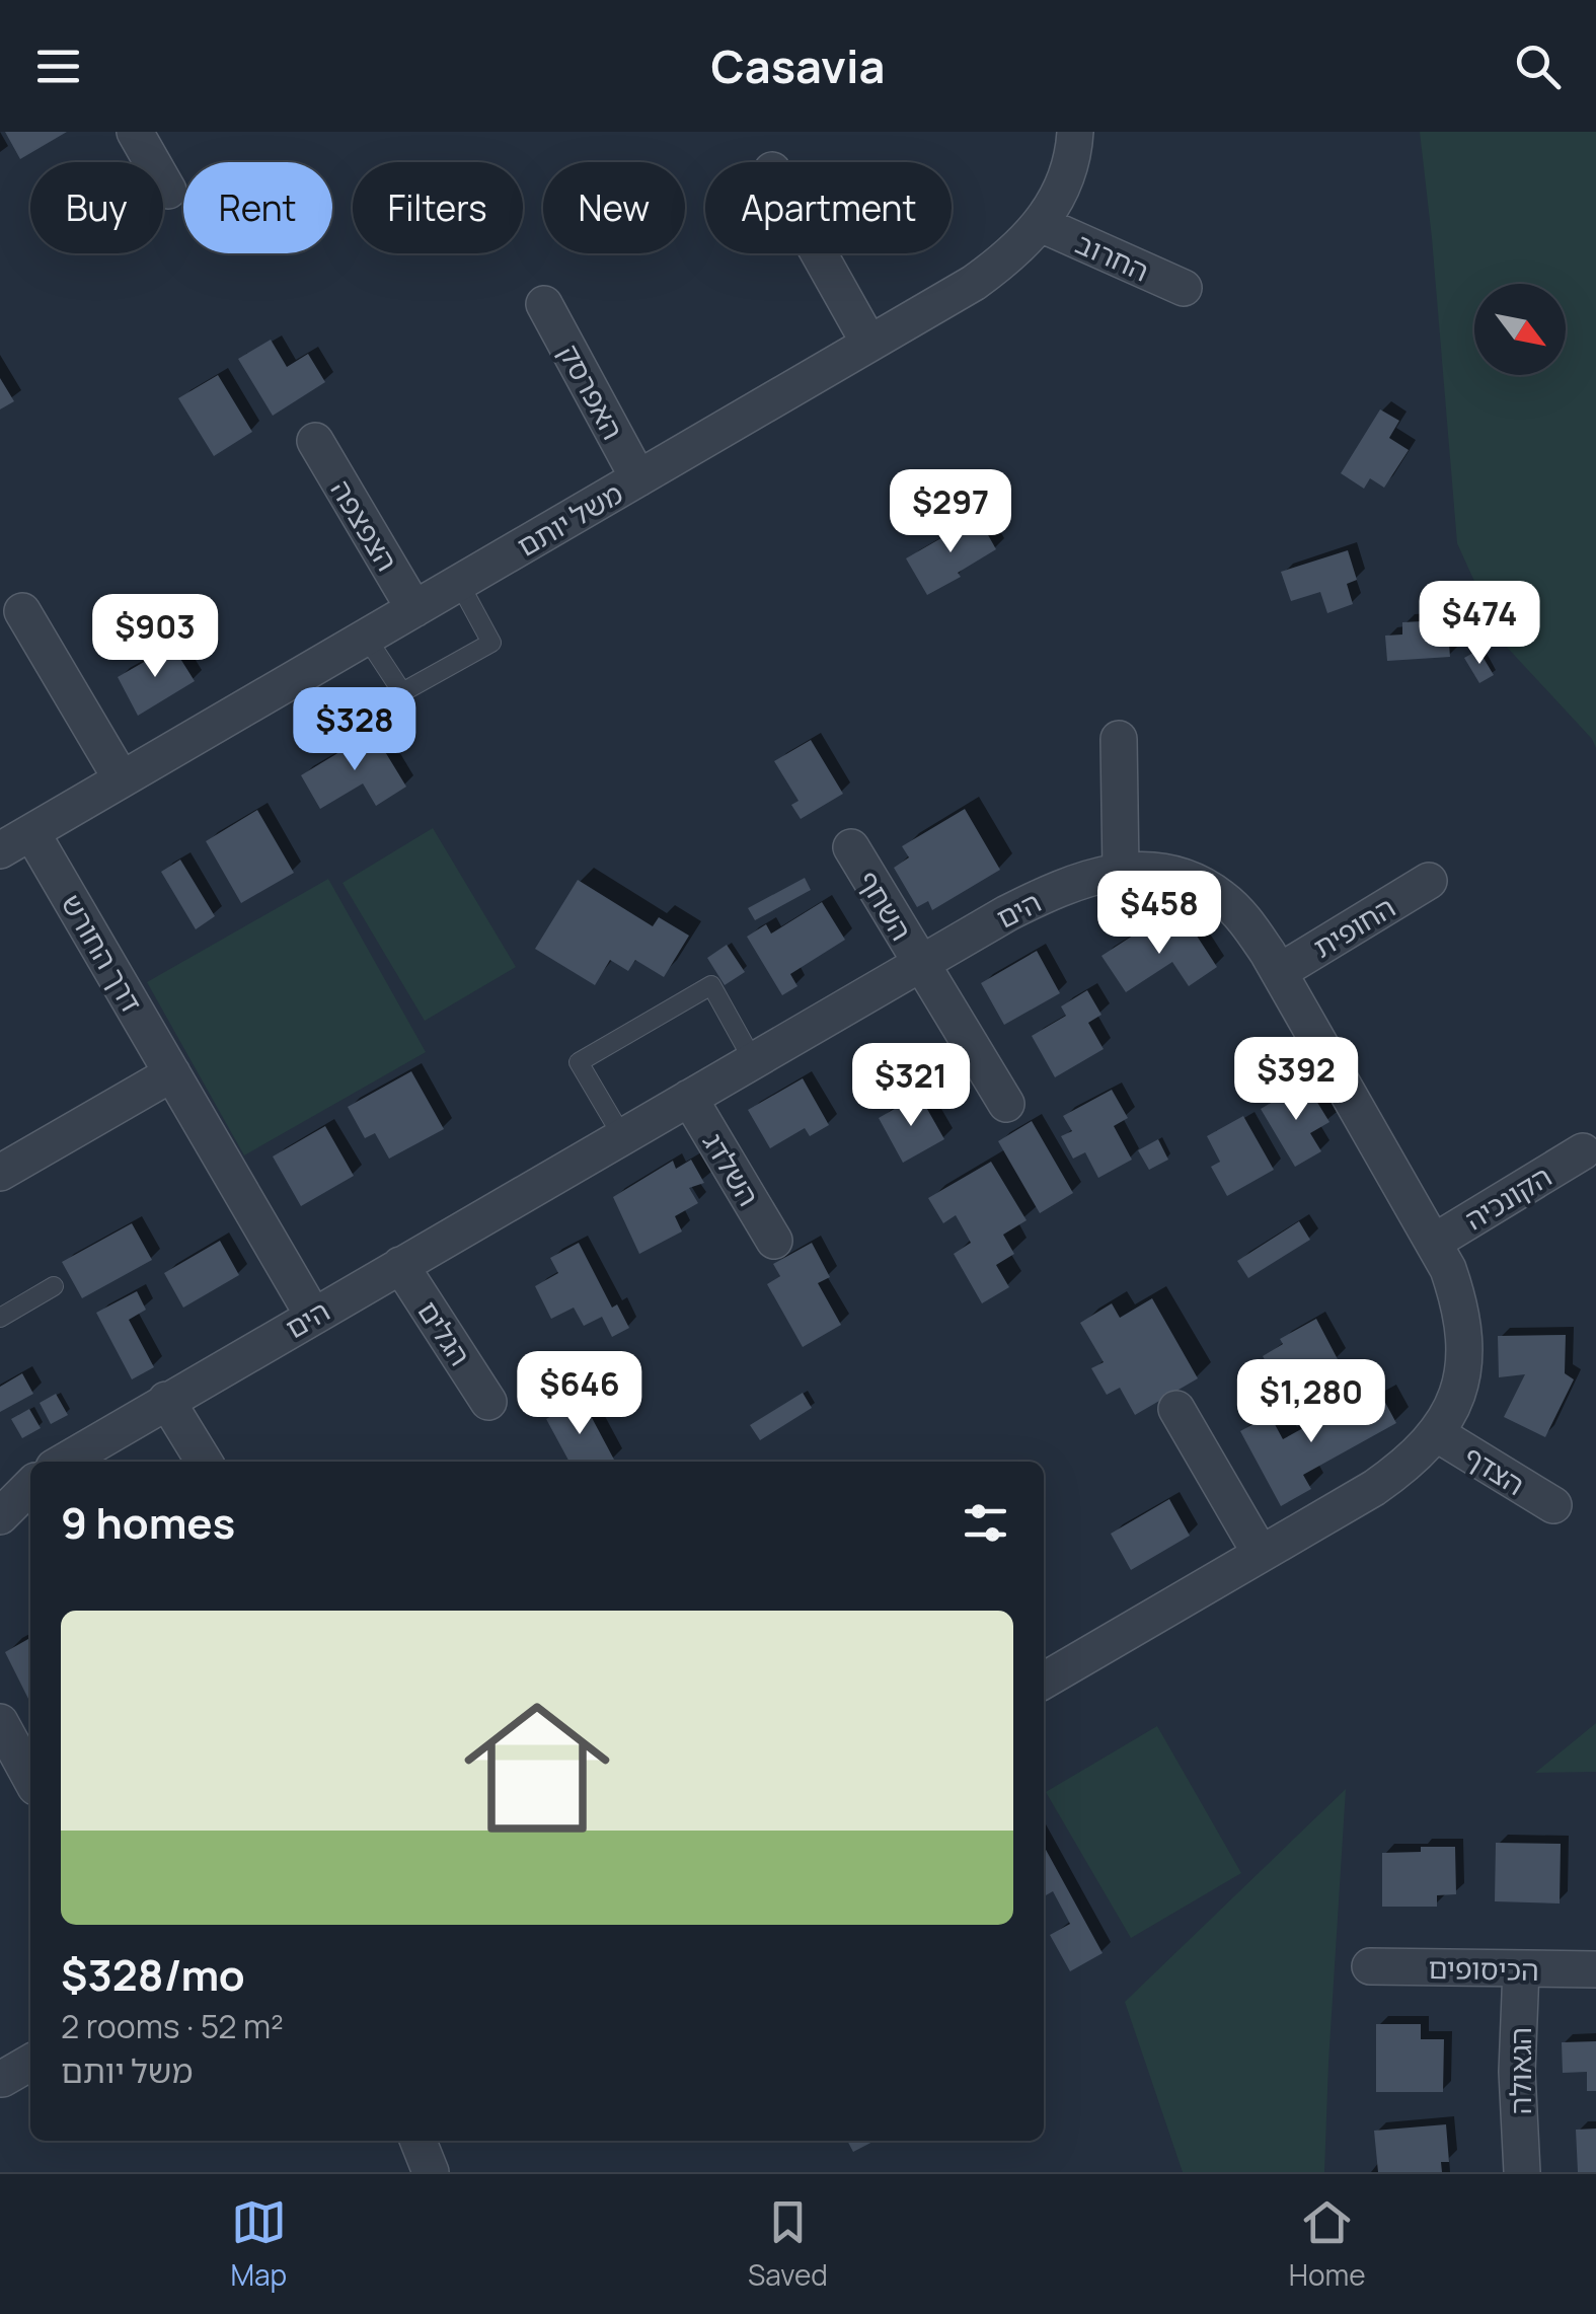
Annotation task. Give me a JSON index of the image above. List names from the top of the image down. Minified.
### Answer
{"streets":{"street":["החרוב","האפרסק","משל יותם","הצפצפה","השחף","הים","החופית","דרך החורש","השלדג","הקונכיה","הגלים","הצדף","הכיסופים","הגאולה"]},"crossings":[["החרוב","משל יותם"],["האפרסק","משל יותם"],["משל יותם","הצפצפה"],["משל יותם","דרך החורש"],["השחף","הים"],["הים","החופית"],["הים","דרך החורש"],["הים","השלדג"],["הים","הקונכיה"],["הים","הגלים"],["הים","הצדף"],["הכיסופים","הגאולה"]],"north":"bottom right","page":{"header":"Casavia","chip":["Buy","Rent","Filters","New","Apartment"],"price":["$297","$474","$903","$328","$458","$392","$321","$646","$1,280"],"heading":"9 homes","list":[{"name":"$328/mo","note":"2 rooms · 52 m² · משל יותם"}],"tabs":["Map","Saved","Home"]}}
